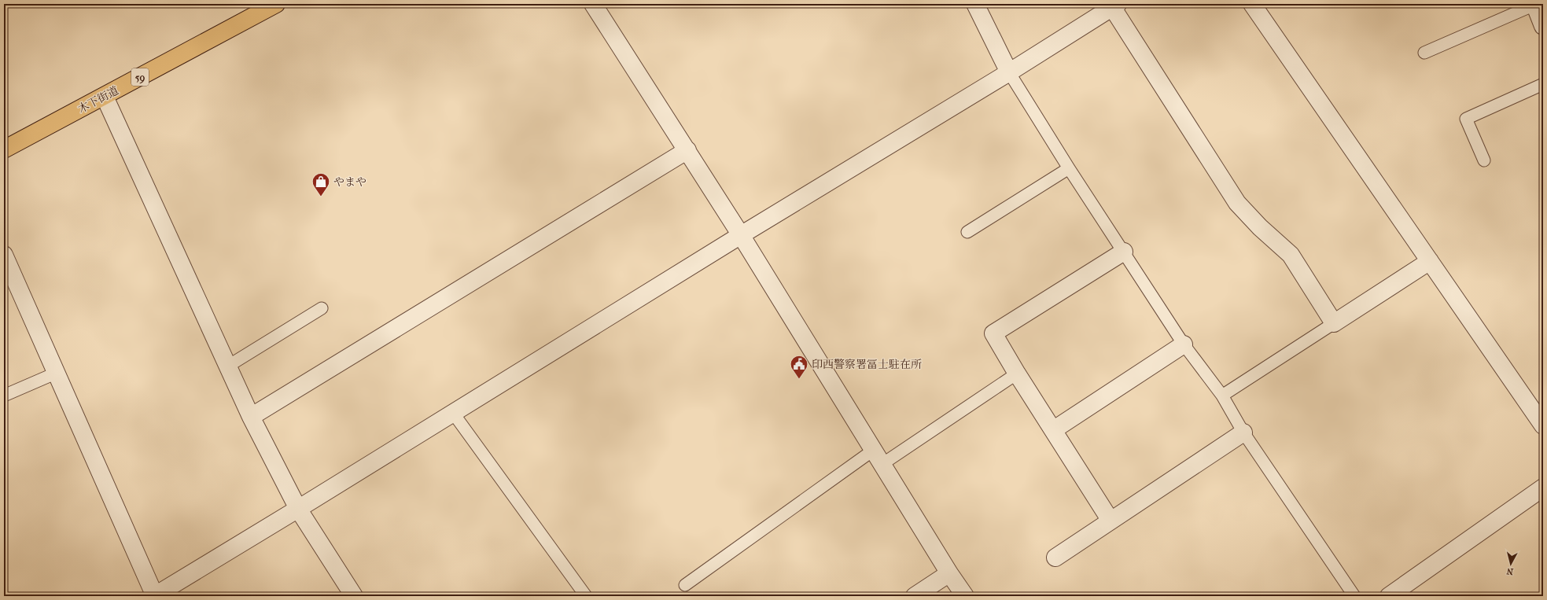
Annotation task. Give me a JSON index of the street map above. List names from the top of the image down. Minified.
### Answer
{"streets":{"main road":["59","木下街道"]},"places":{"shop":["やまや"],"public building":["印西警察署冨士駐在所"]},"north":"bottom"}
